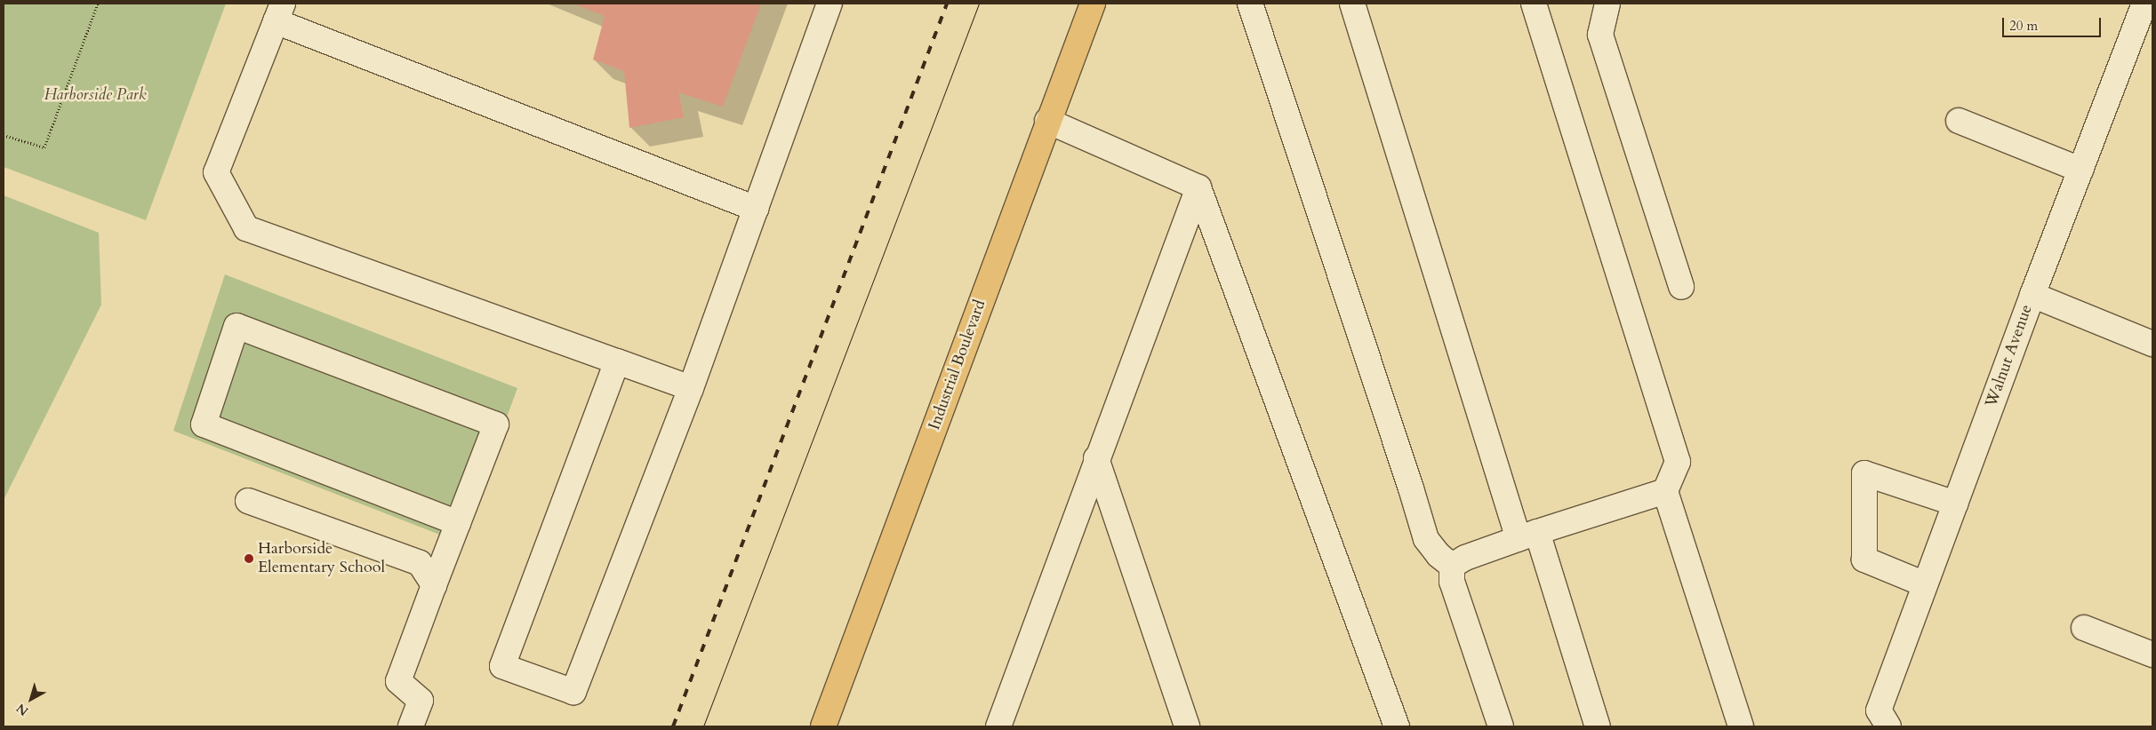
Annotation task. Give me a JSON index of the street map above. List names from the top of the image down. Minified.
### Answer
{"streets":{"main road":["Industrial Boulevard"],"street":["Walnut Avenue"]},"parks":["Harborside Park"],"places":["Harborside Elementary School"],"scale_bar":"20 m","north":"bottom left"}
